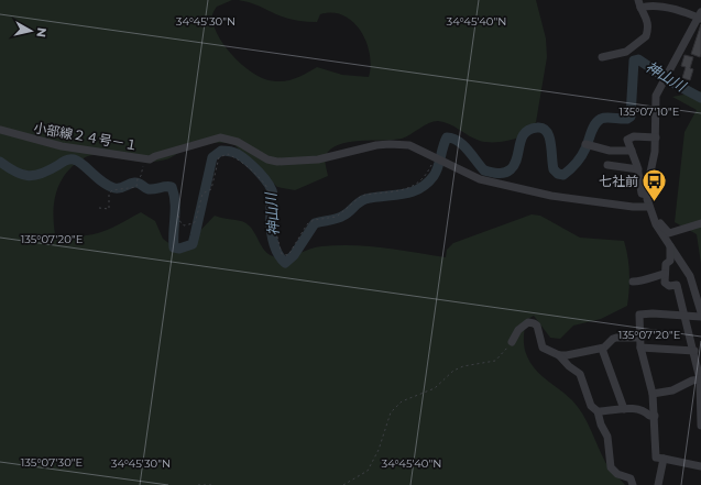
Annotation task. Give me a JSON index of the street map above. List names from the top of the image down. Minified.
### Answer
{"streets":{"street":["小部線２４号－１"]},"water":["神山川"],"places":{"bus stop":["七社前"]},"north":"right","coordinates":["34°45'30\"N","34°45'40\"N","135°07'10\"E","135°07'20\"E","135°07'30\"E"]}
